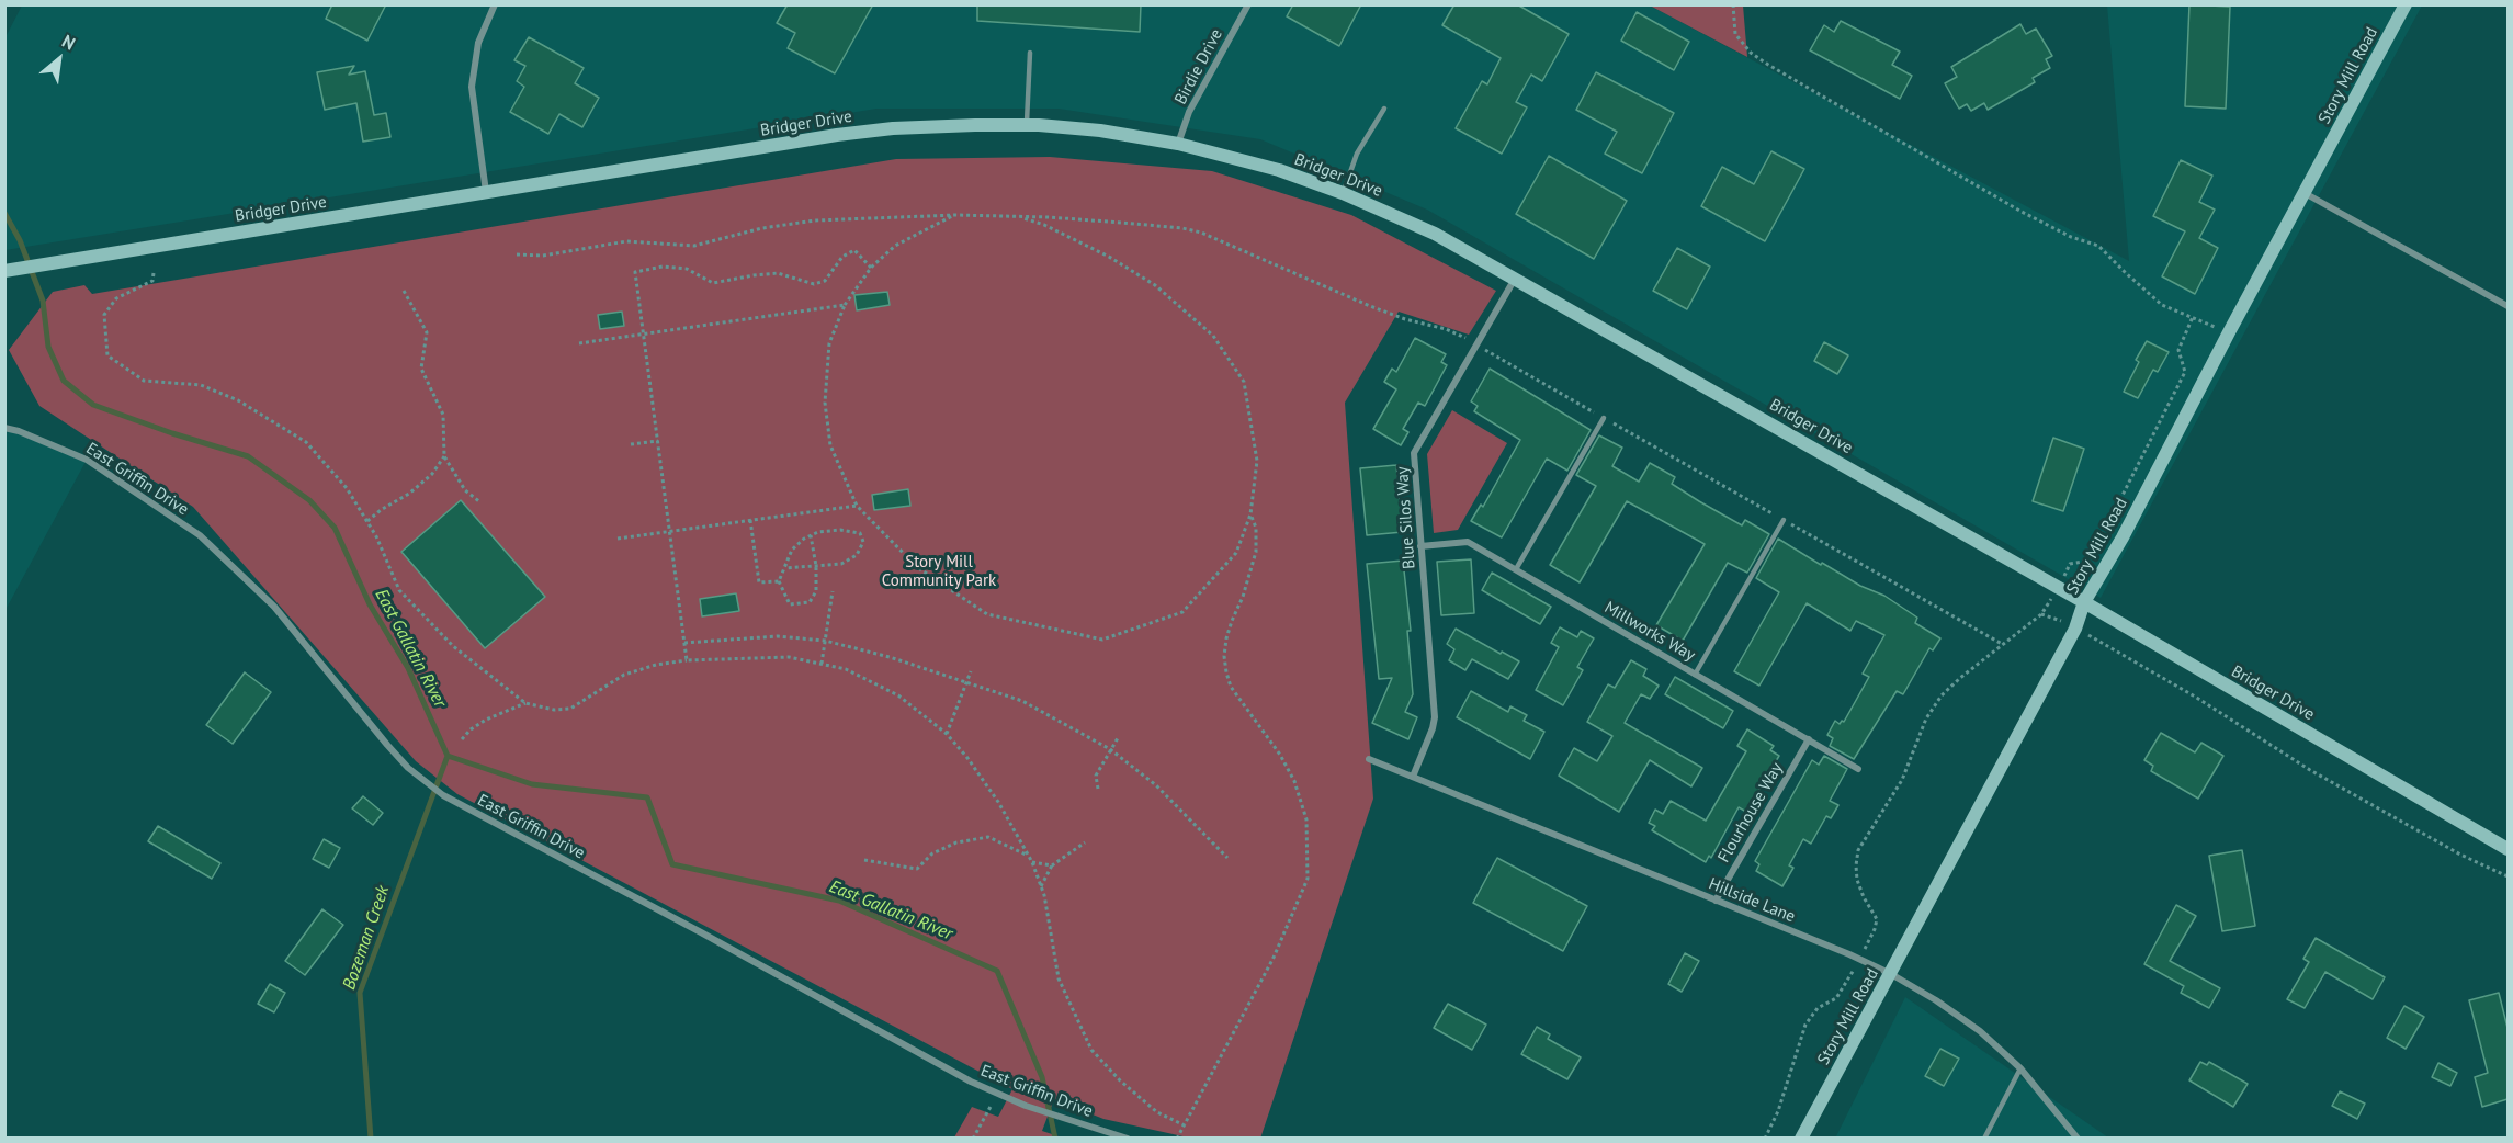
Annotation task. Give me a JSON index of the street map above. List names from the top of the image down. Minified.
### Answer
{"streets":{"main road":["Story Mill Road","Bridger Drive"],"street":["Birdie Drive","East Griffin Drive","Blue Silos Way","Millworks Way","Flourhouse Way","Hillside Lane"]},"crossings":[["Birdie Drive","Bridger Drive"],["Story Mill Road","Bridger Drive"],["Story Mill Road","Hillside Lane"],["Bridger Drive","Blue Silos Way"],["Blue Silos Way","Millworks Way"],["Blue Silos Way","Hillside Lane"],["Millworks Way","Flourhouse Way"],["Flourhouse Way","Hillside Lane"]],"water":["East Gallatin River","Bozeman Creek"],"parks":["Story Mill Community Park"],"north":"top right"}
